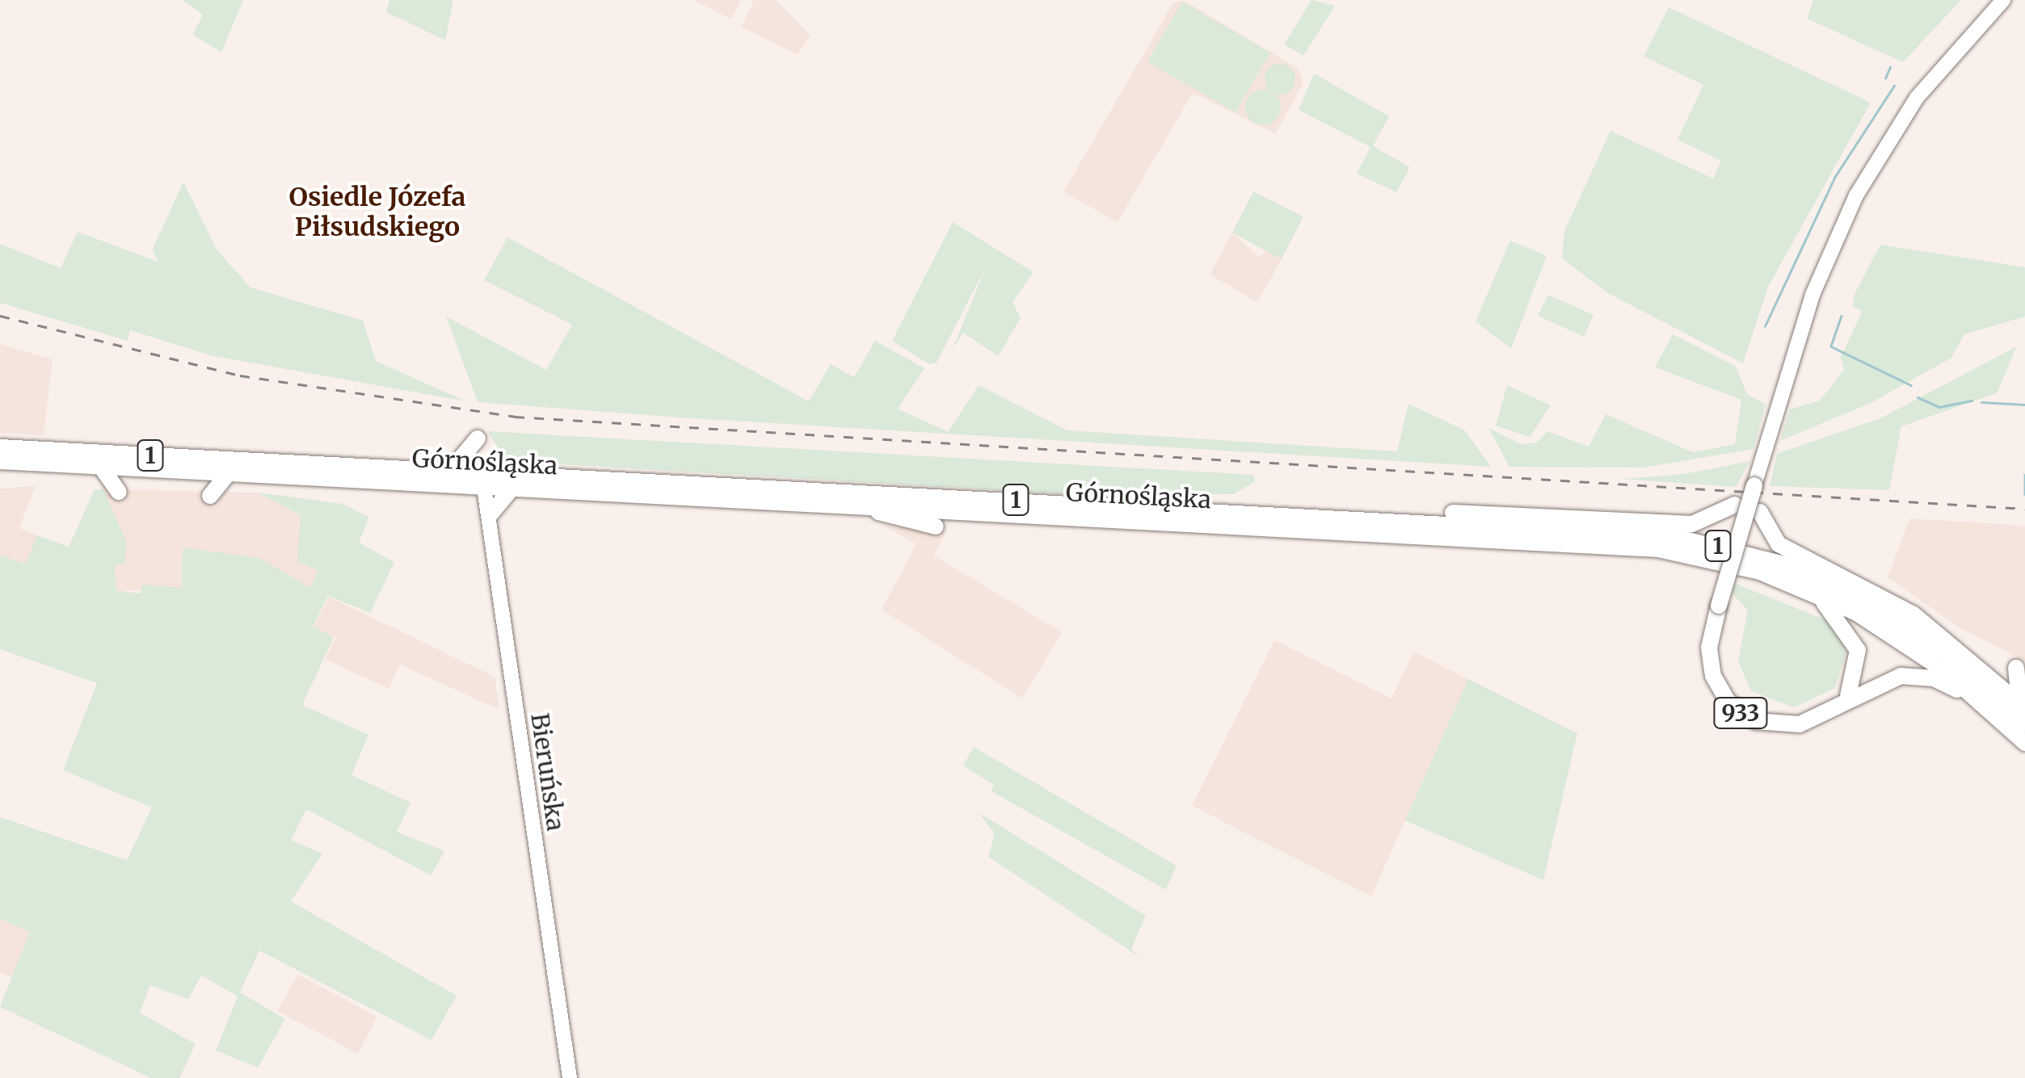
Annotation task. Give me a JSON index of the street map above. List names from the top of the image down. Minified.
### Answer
{"streets":{"main road":["1","Górnośląska","933","Bieruńska"]},"crossings":[["Górnośląska","Bieruńska"]],"districts":["Osiedle Józefa Piłsudskiego"]}
